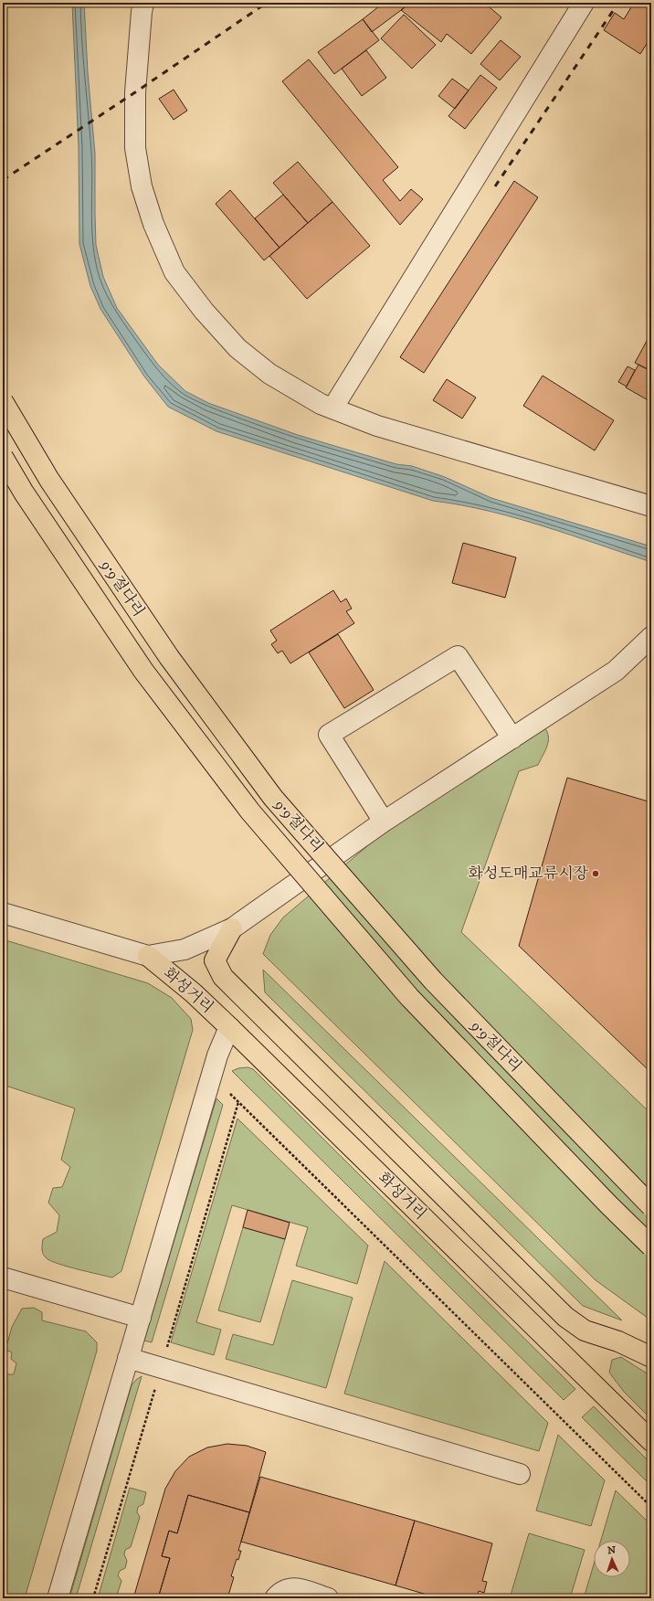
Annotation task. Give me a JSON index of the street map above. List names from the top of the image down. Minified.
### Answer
{"streets":{"main road":["9·9절다리","화성거리"]},"places":["화성도매교류시장"],"north":"top"}
